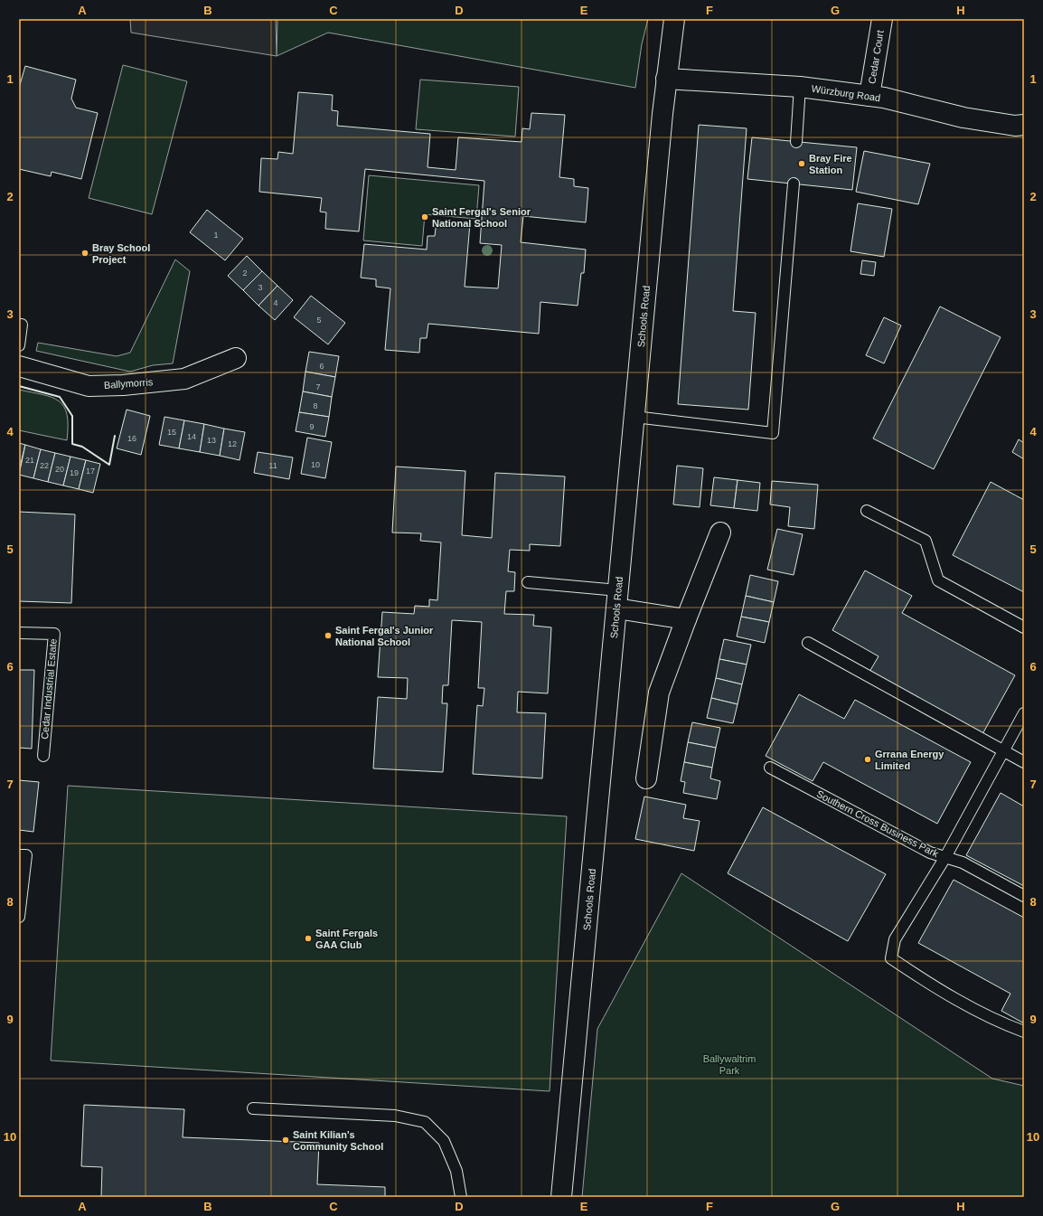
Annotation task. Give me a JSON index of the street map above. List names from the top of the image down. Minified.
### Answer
{"streets":{"street":["Cedar Court","Würzburg Road","Schools Road","Ballymorris"],"lane":["Cedar Industrial Estate","Southern Cross Business Park"]},"crossings":[["Cedar Court","Würzburg Road"],["Würzburg Road","Schools Road"]],"parks":["Ballywaltrim Park"],"places":["Bray Fire Station","Saint Fergal's Senior National School","Bray School Project","Saint Fergal's Junior National School","Grrana Energy Limited","Saint Fergals GAA Club","Saint Kilian's Community School"],"house_numbers":["1","2","3","4","5","6","7","8","9","15","14","16","13","12","21","10","22","11","20","17","19"],"grid":{"columns":["A","B","C","D","E","F","G","H"],"rows":["1","2","3","4","5","6","7","8","9","10"]}}
